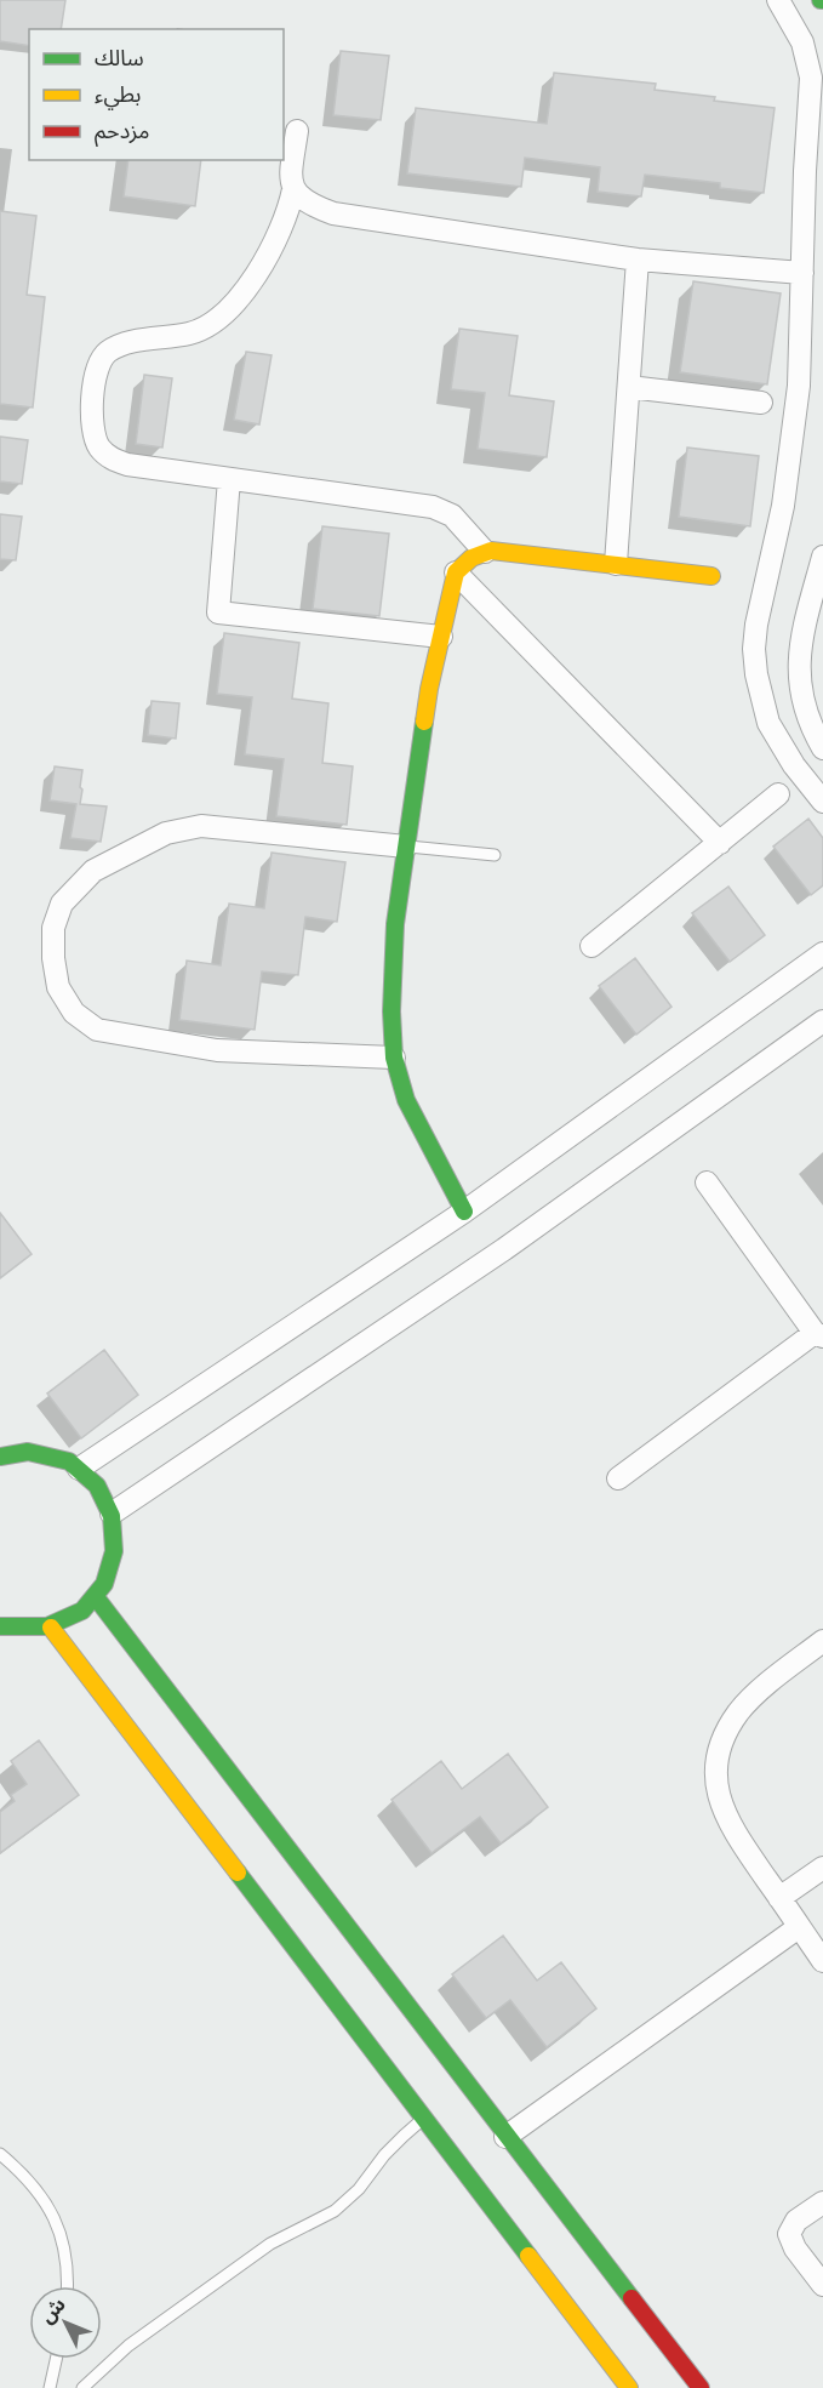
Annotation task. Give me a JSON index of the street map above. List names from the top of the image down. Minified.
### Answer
{"legend":["سالك","بطيء","مزدحم"],"north":"top left"}
